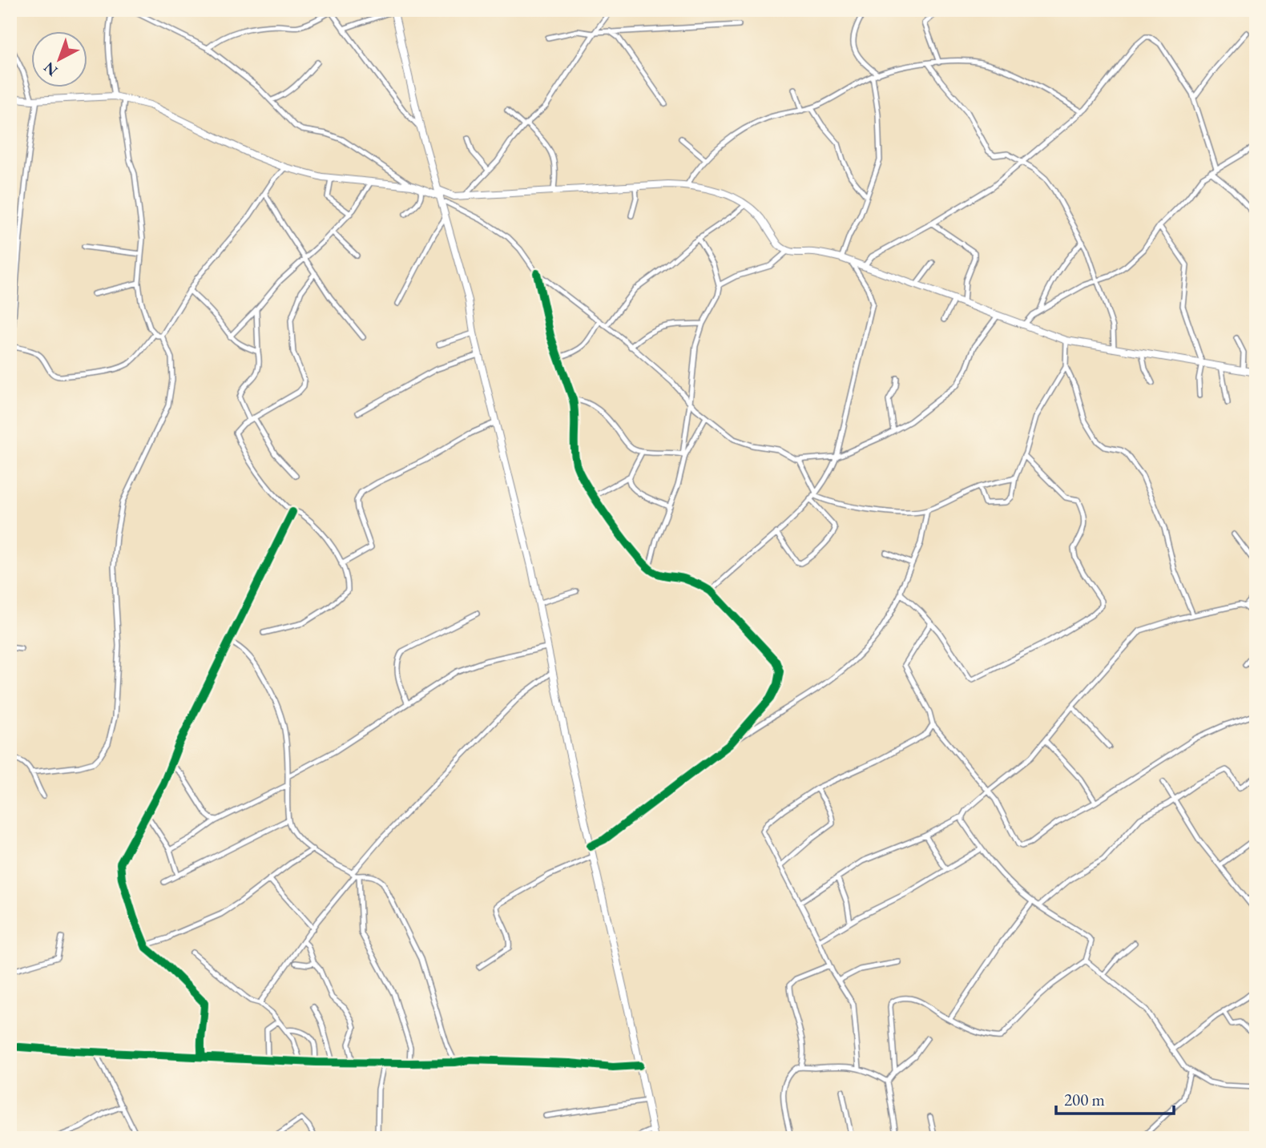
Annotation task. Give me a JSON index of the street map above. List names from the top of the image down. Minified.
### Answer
{"scale_bar":"200 m","north":"bottom left"}
